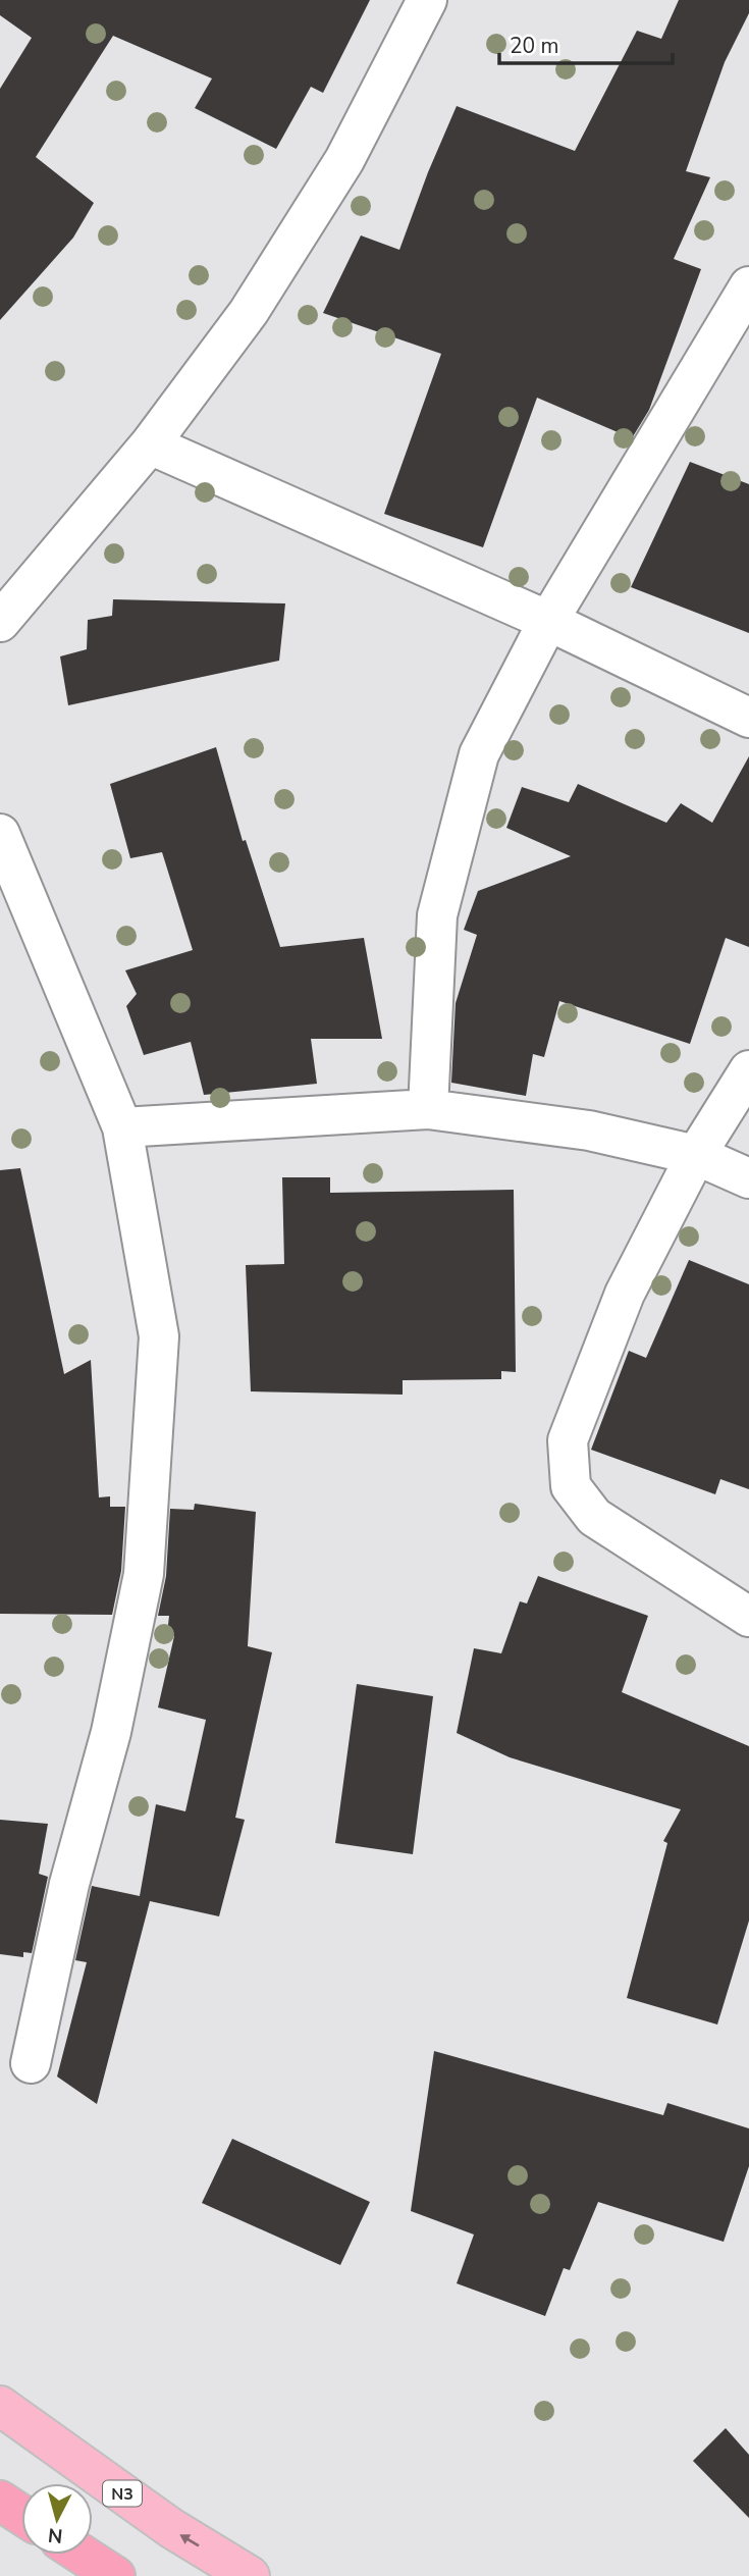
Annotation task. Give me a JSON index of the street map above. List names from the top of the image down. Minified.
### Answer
{"streets":{"main road":["N3"]},"scale_bar":"20 m","north":"bottom"}
